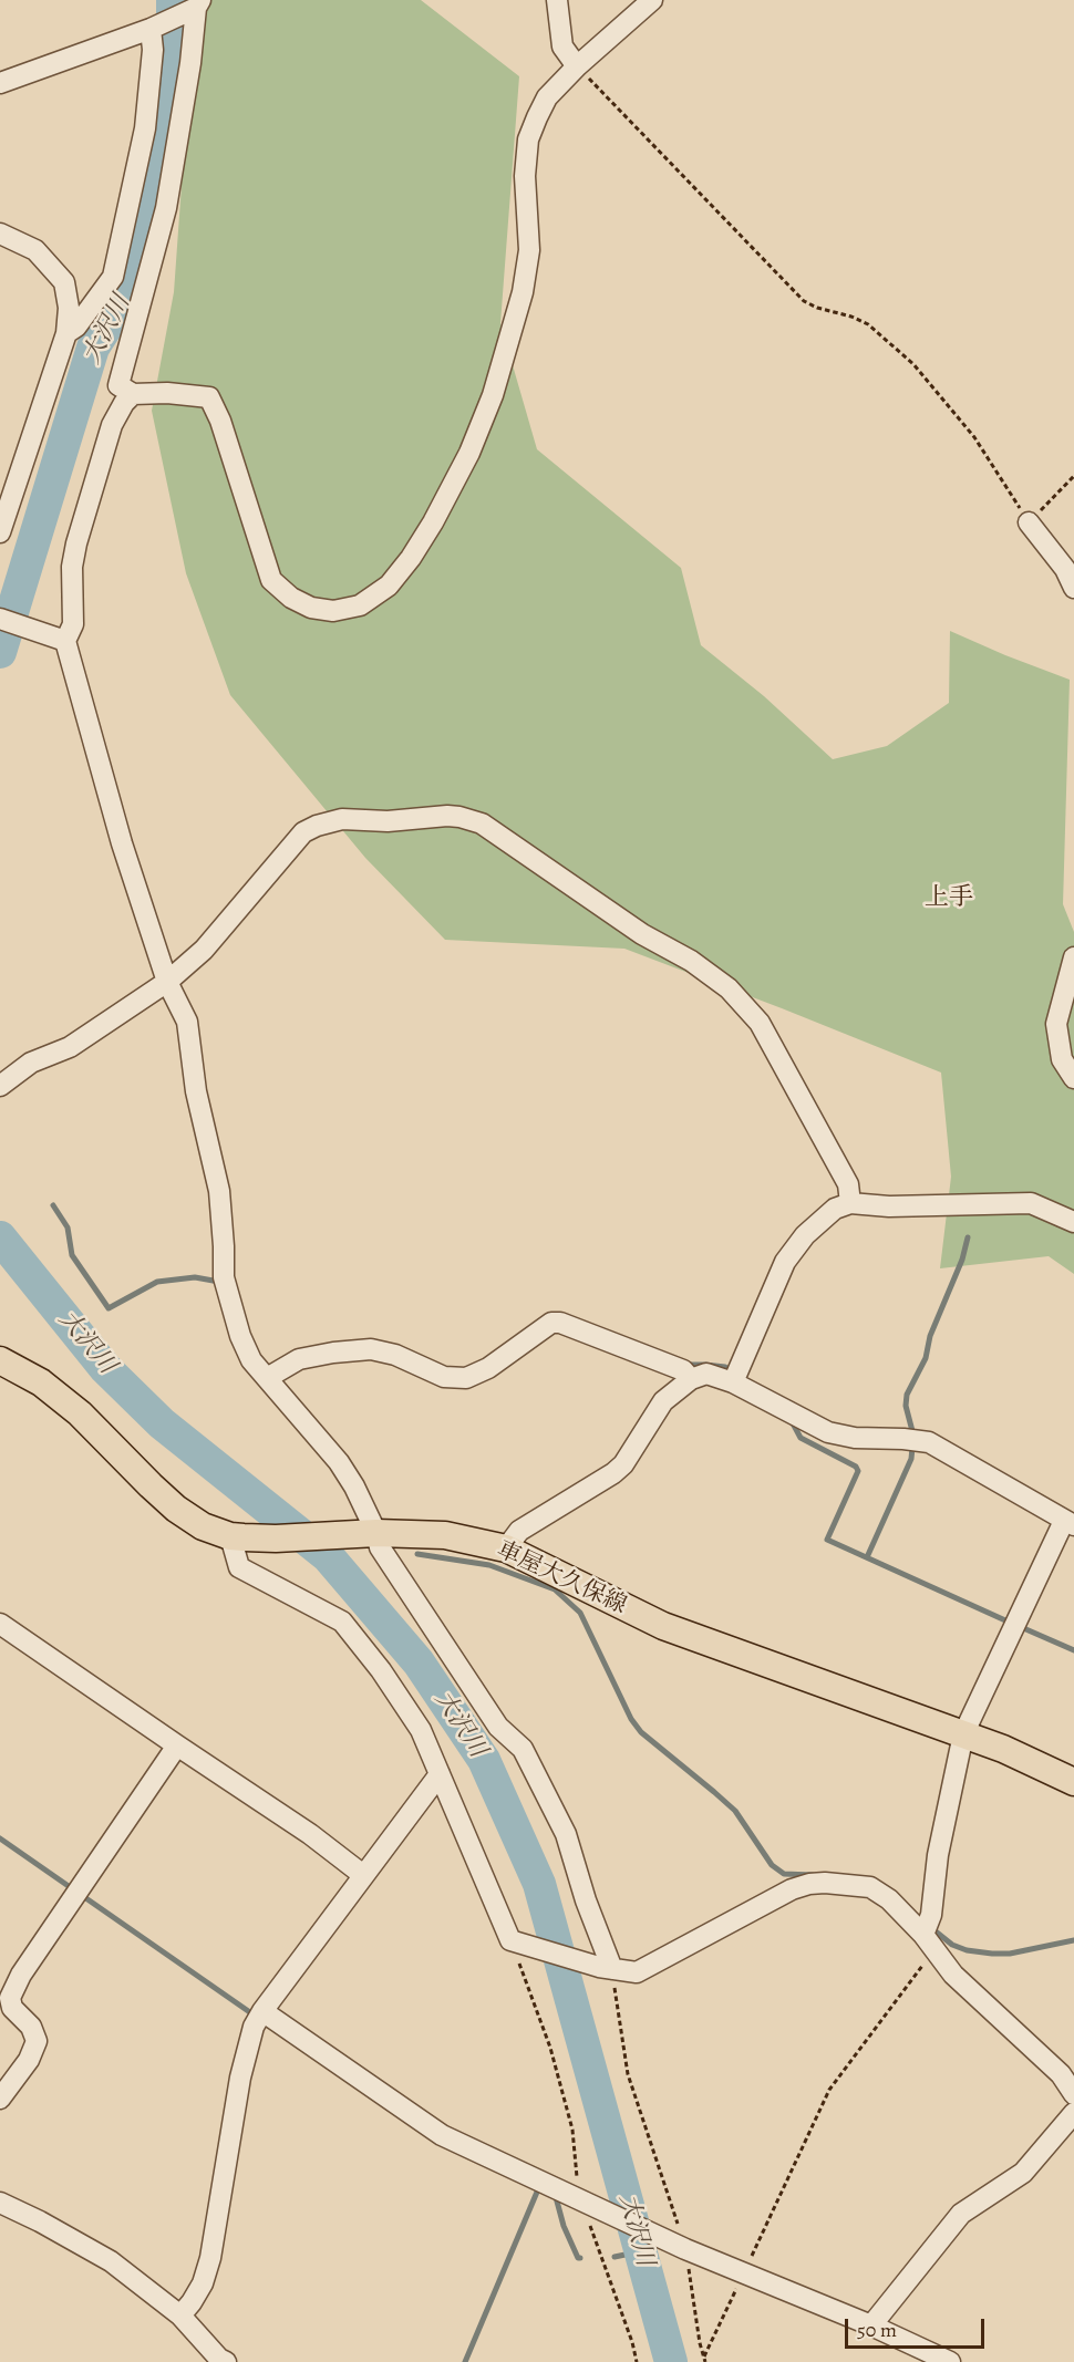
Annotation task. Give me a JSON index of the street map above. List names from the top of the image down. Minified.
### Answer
{"streets":{"main road":["車屋大久保線"]},"districts":["上手"],"water":["大沢川"],"scale_bar":"50 m"}
